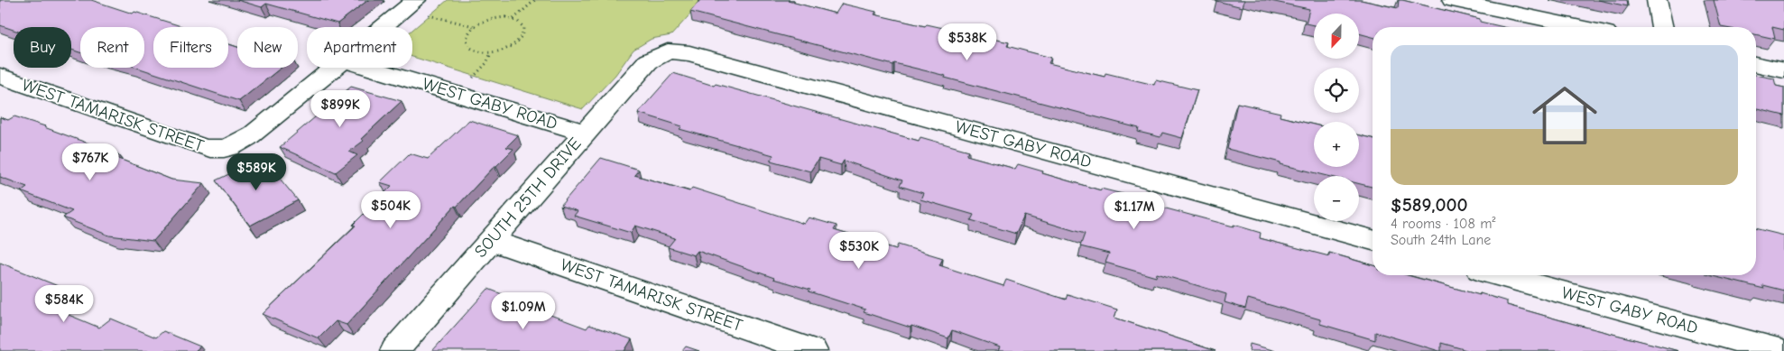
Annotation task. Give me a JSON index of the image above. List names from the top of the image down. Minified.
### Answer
{"streets":{"street":["WEST GABY ROAD","WEST TAMARISK STREET","SOUTH 25TH DRIVE"]},"crossings":[["WEST GABY ROAD","SOUTH 25TH DRIVE"],["WEST TAMARISK STREET","SOUTH 25TH DRIVE"]],"north":"bottom","page":{"map_buttons":["+","−"],"price":["$538K","$899K","$767K","$589K","$504K","$1.17M","$530K","$584K","$1.09M"],"chip":["Buy","Rent","Filters","New","Apartment"],"list":[{"name":"$589,000","note":"4 rooms · 108 m² · South 24th Lane"}]}}
